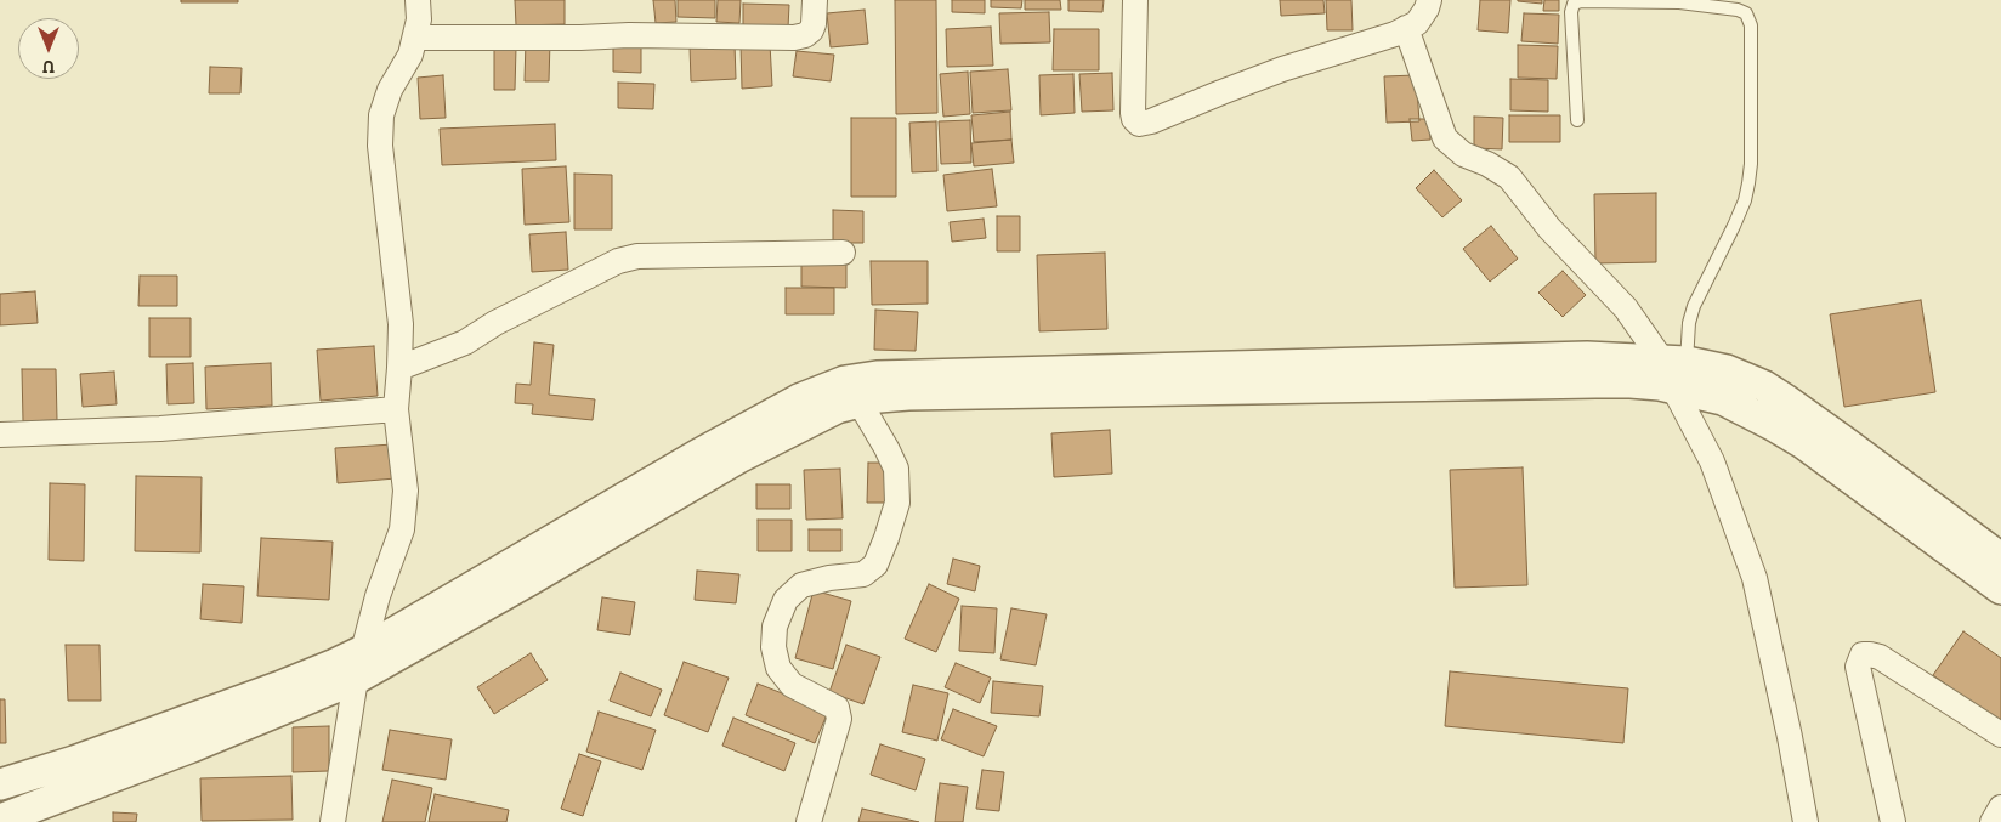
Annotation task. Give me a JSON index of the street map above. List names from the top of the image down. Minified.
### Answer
{"north":"bottom"}
